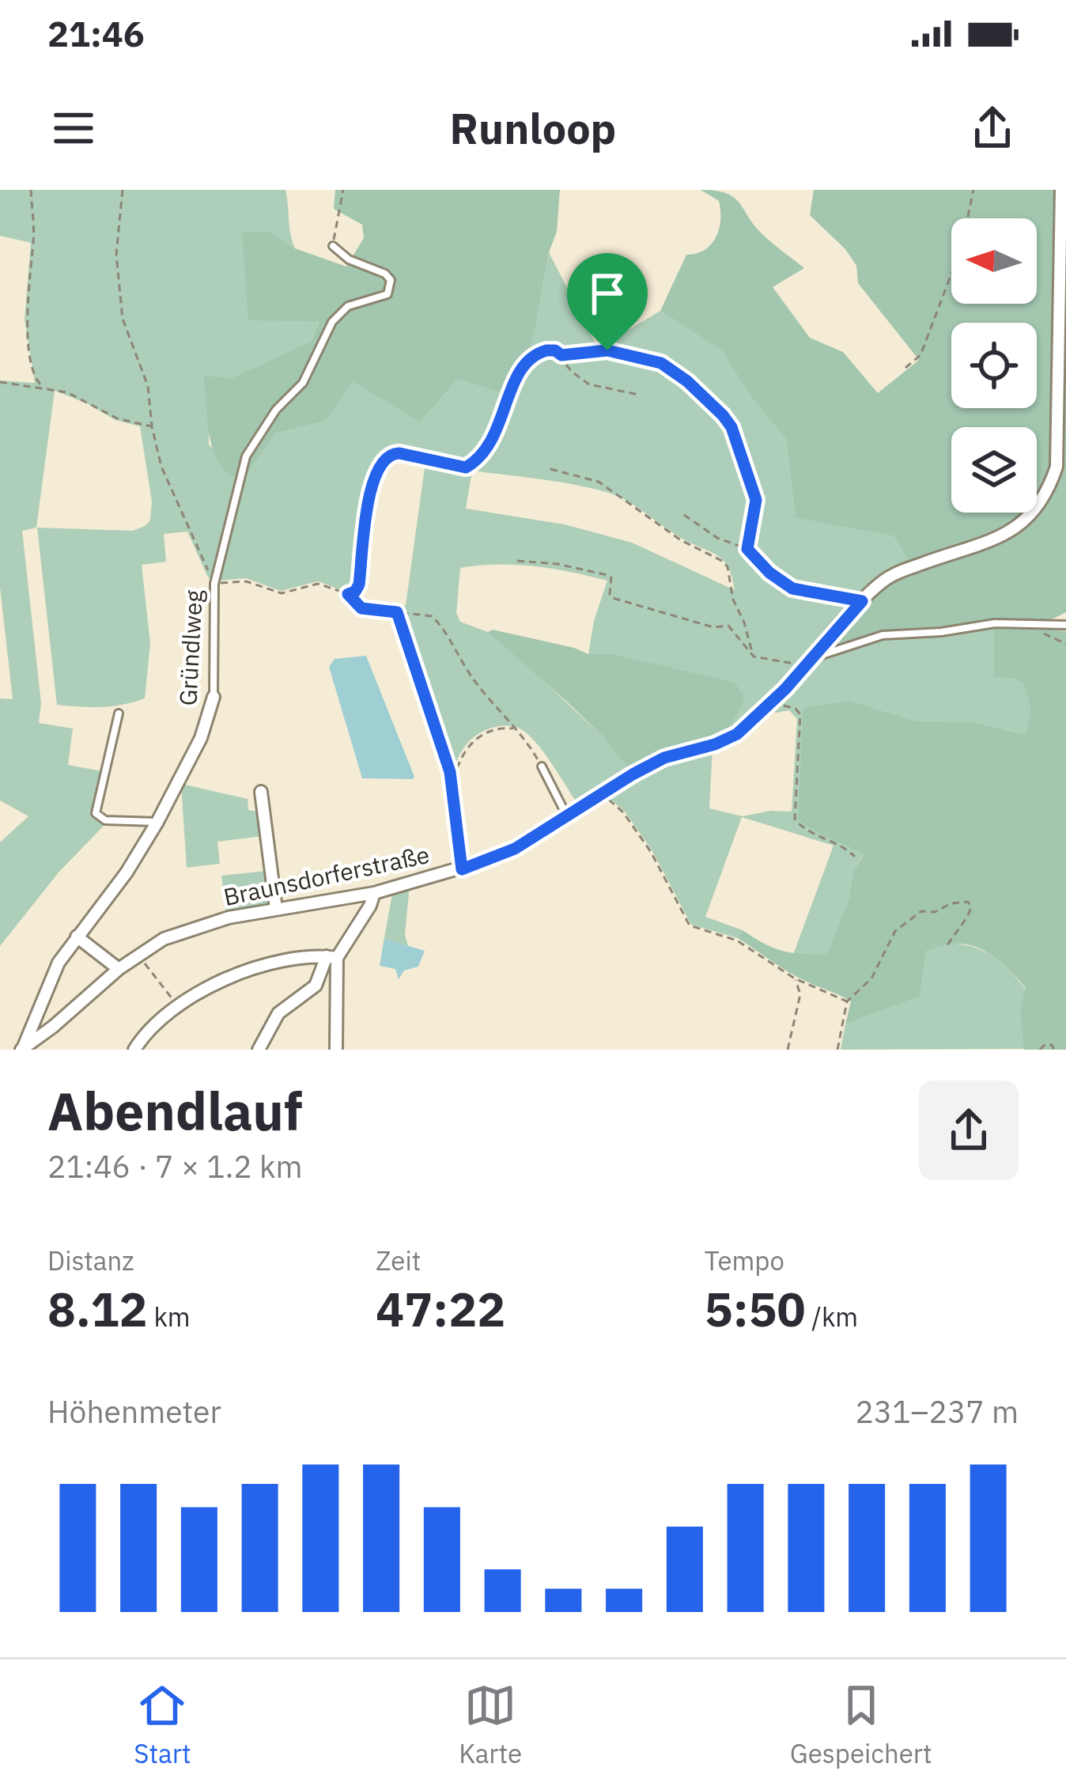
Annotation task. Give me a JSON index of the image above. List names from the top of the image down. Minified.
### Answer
{"streets":{"street":["Gründlweg","Braunsdorferstraße"]},"crossings":[["Gründlweg","Braunsdorferstraße"]],"north":"left","page":{"status":"21:46","header":"Runloop","heading":["Abendlauf","21:46 · 7 × 1.2 km"],"stats":[["Distanz","8.12 km"],["Zeit","47:22"],["Tempo","5:50 /km"]],"chart":["Höhenmeter","231–237 m"],"tabs":["Start","Karte","Gespeichert"]}}
